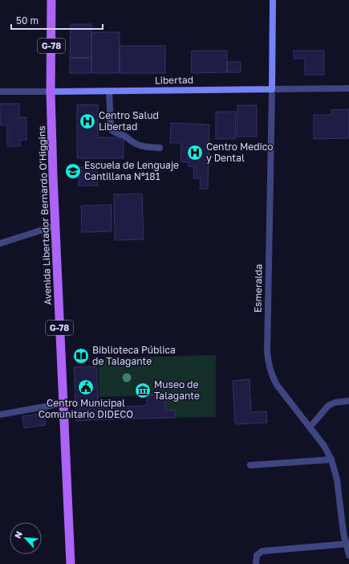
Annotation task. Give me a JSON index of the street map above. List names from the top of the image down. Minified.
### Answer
{"streets":{"main road":["G-78","Libertad","Avenida Libertador Bernardo O'Higgins","Esmeralda"]},"crossings":[["Libertad","Avenida Libertador Bernardo O'Higgins"],["Libertad","Esmeralda"]],"places":{"hospital":["Centro Salud Libertad","Centro Medico y Dental"],"school or university":["Escuela de Lenguaje Cantillana Nº181"],"library":["Biblioteca Pública de Talagante"],"public building":["Centro Municipal Comunitario DIDECO"],"museum":["Museo de Talagante"]},"scale_bar":"50 m","north":"top left"}
